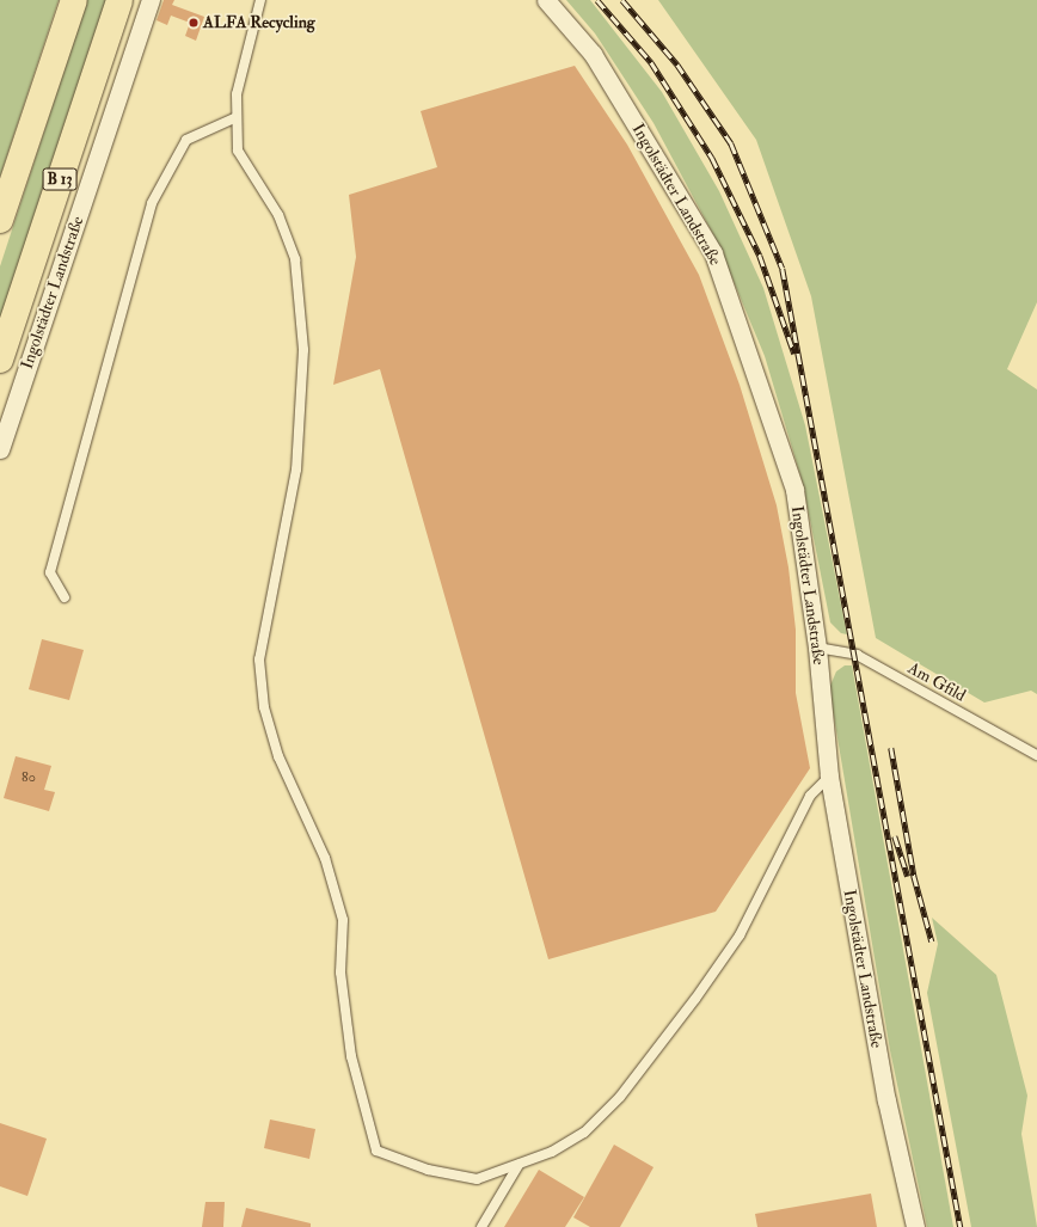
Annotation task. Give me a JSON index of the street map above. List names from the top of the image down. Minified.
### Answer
{"streets":{"main road":["B 13","Ingolstädter Landstraße"],"lane":["Am Gfild"]},"crossings":[["Ingolstädter Landstraße","Am Gfild"]],"places":["ALFA Recycling"],"house_numbers":["80"]}
